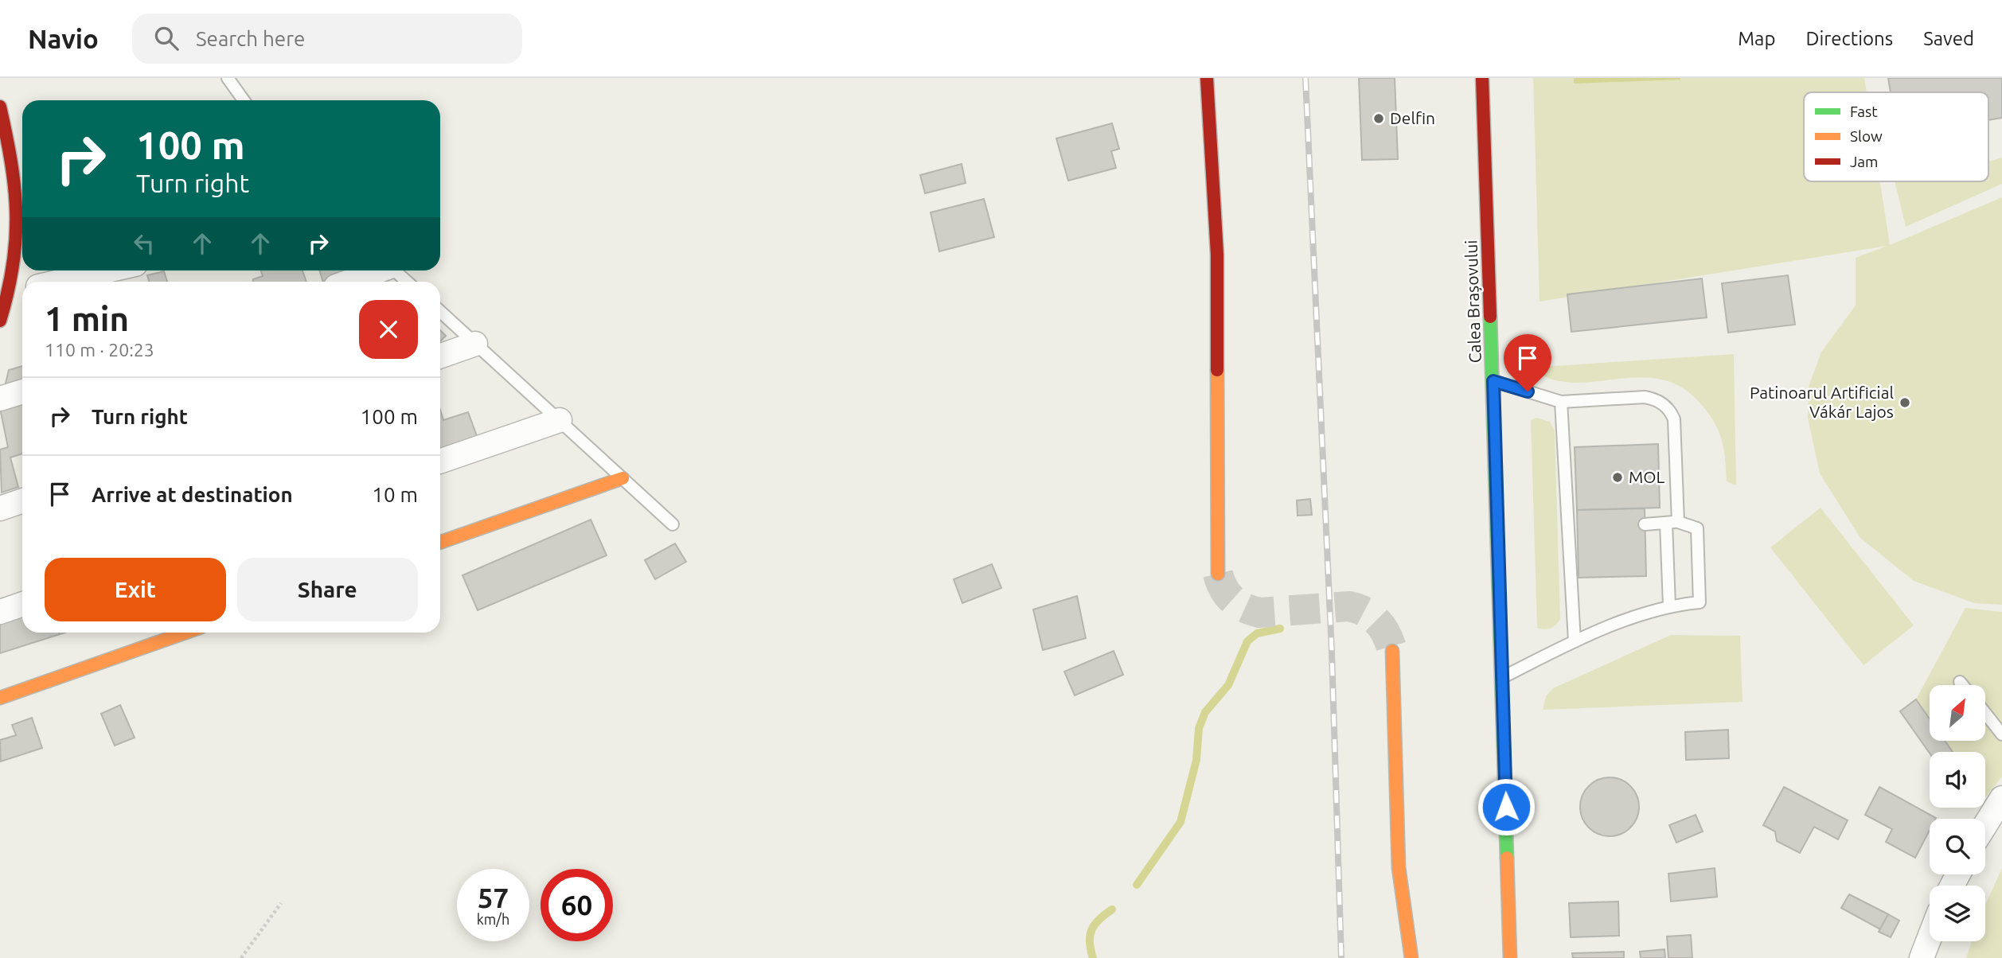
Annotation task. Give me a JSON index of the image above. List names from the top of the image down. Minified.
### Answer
{"streets":{"street":["Calea Brașovului"]},"places":["Delfin","Patinoarul Artificial Vákár Lajos","MOL"],"legend":["Fast","Slow","Jam"],"north":"top right","page":{"header":"Navio","search":"Search here","nav":["Map","Directions","Saved"],"turn":["100 m","Turn right"],"heading":["1 min","110 m · 20:23"],"list":[{"name":"Turn right","value":"100 m"},{"name":"Arrive at destination","value":"10 m"}],"buttons":["Exit","Share"],"speed":"57 km/h","limit":"60"}}
